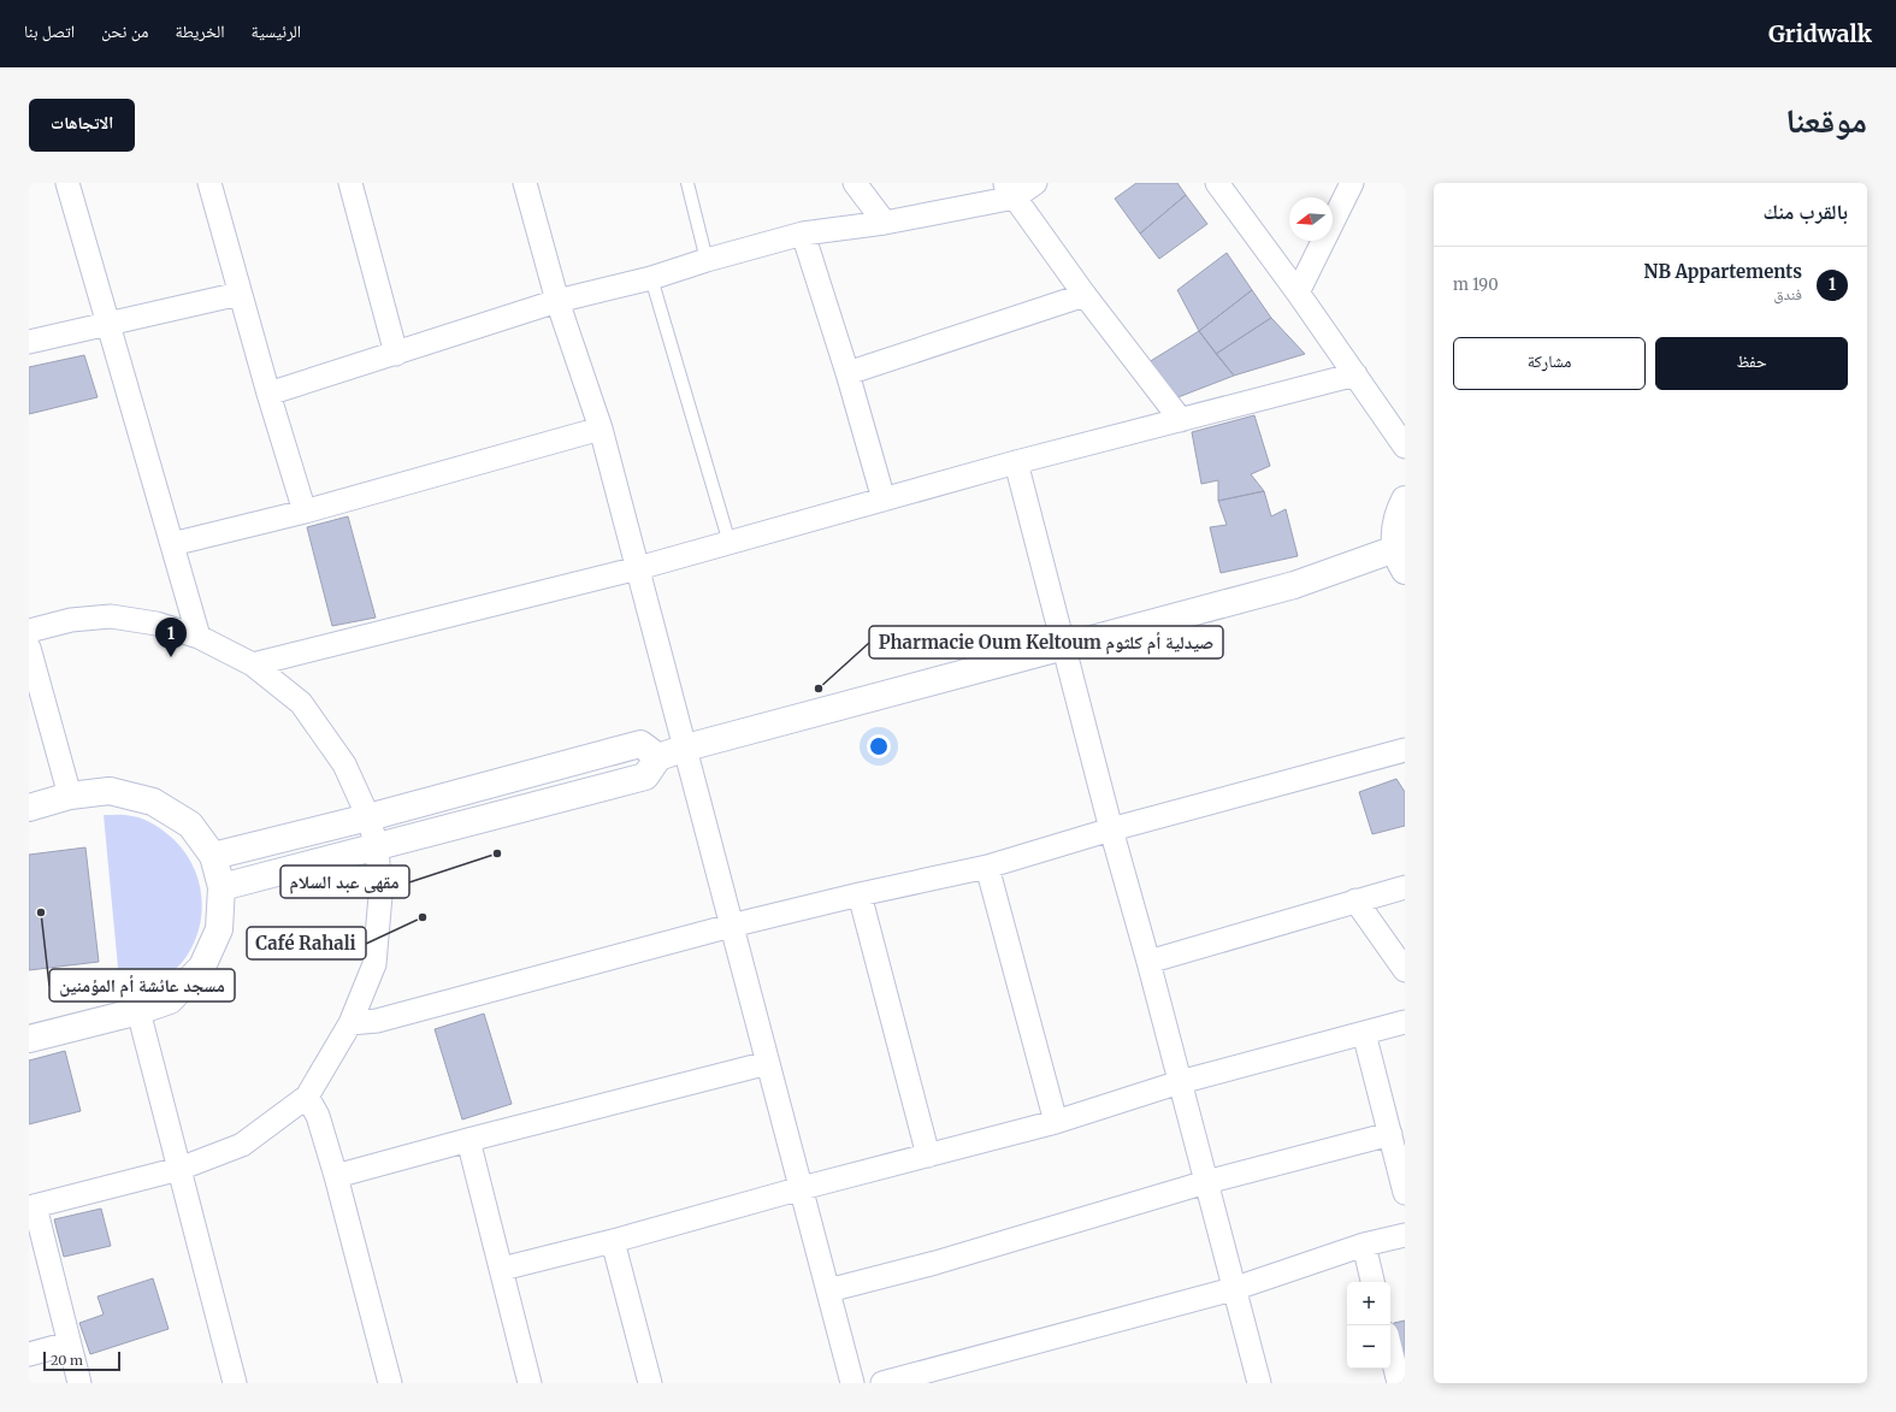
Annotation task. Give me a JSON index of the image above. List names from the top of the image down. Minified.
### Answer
{"places":["Pharmacie Oum Keltoum صيدلية أم كلثوم","مقهى عبد السلام","مسجد عائشة أم المؤمنين","Café Rahali"],"scale_bar":"20 m","north":"left","page":{"header":"Gridwalk","nav":["الرئيسية","الخريطة","من نحن","اتصل بنا"],"title":"موقعنا","buttons":["الاتجاهات",["حفظ","مشاركة"]],"heading":"بالقرب منك","list":[{"mark":"1","name":"NB Appartements","note":"فندق","value":"190 m"}],"pins":"1","map_buttons":["+","−"],"scale":"20 m"}}
